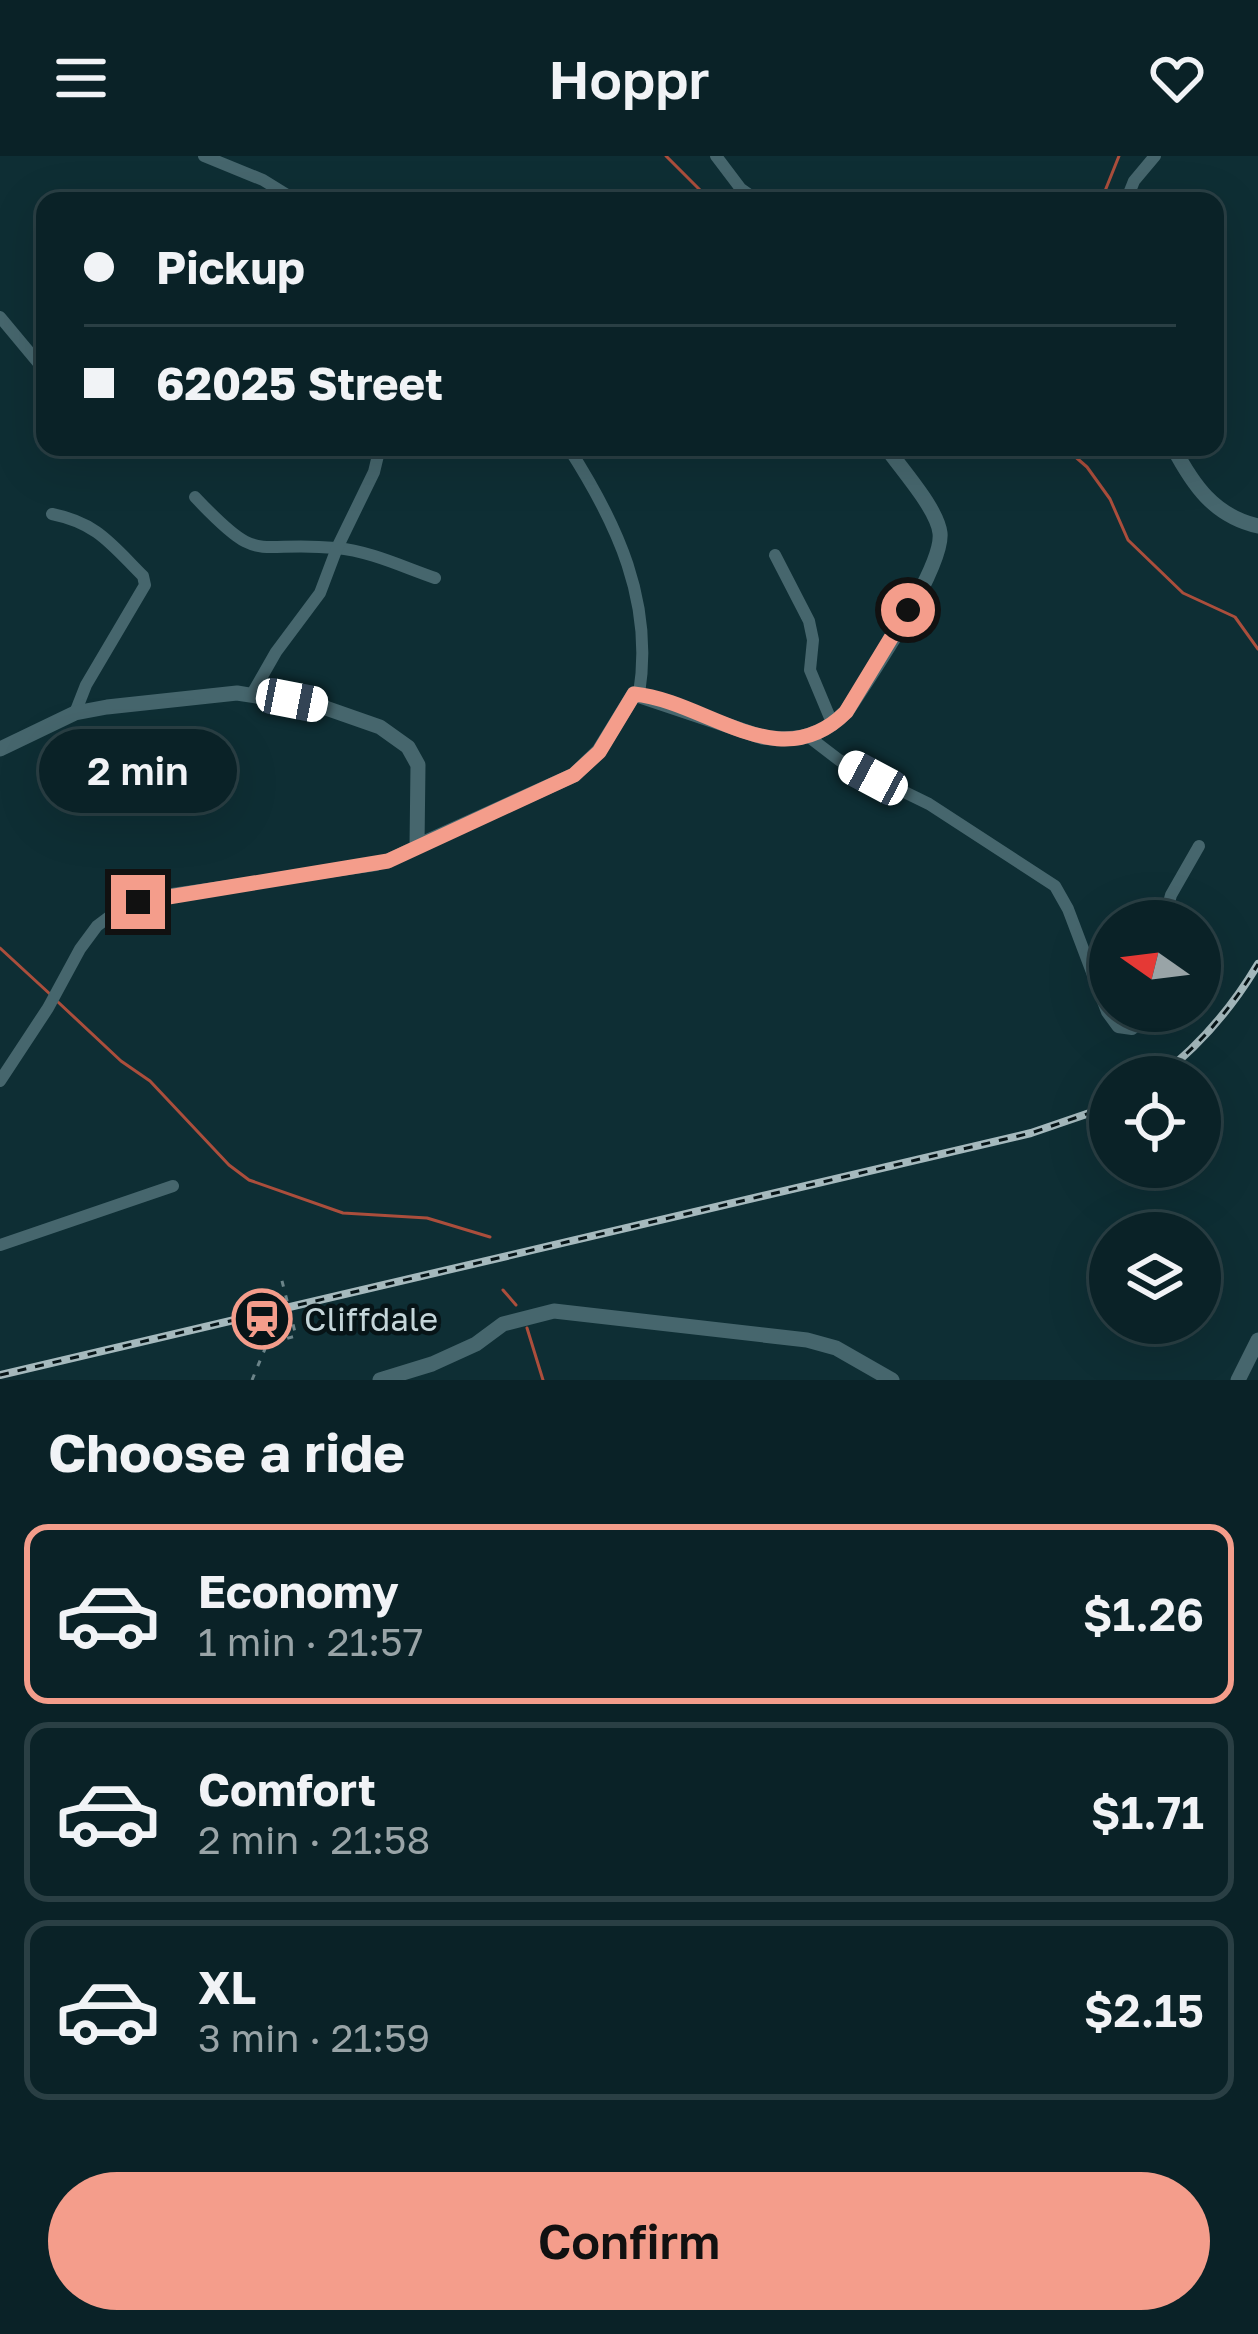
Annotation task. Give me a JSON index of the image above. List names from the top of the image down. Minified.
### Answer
{"places":{"station":["Cliffdale"]},"north":"left","page":{"header":"Hoppr","banner":["Pickup","62025 Street"],"bubble":"2 min","heading":"Choose a ride","list":[{"name":"Economy","note":"1 min · 21:57","value":"$1.26"},{"name":"Comfort","note":"2 min · 21:58","value":"$1.71"},{"name":"XL","note":"3 min · 21:59","value":"$2.15"}],"buttons":"Confirm"}}
